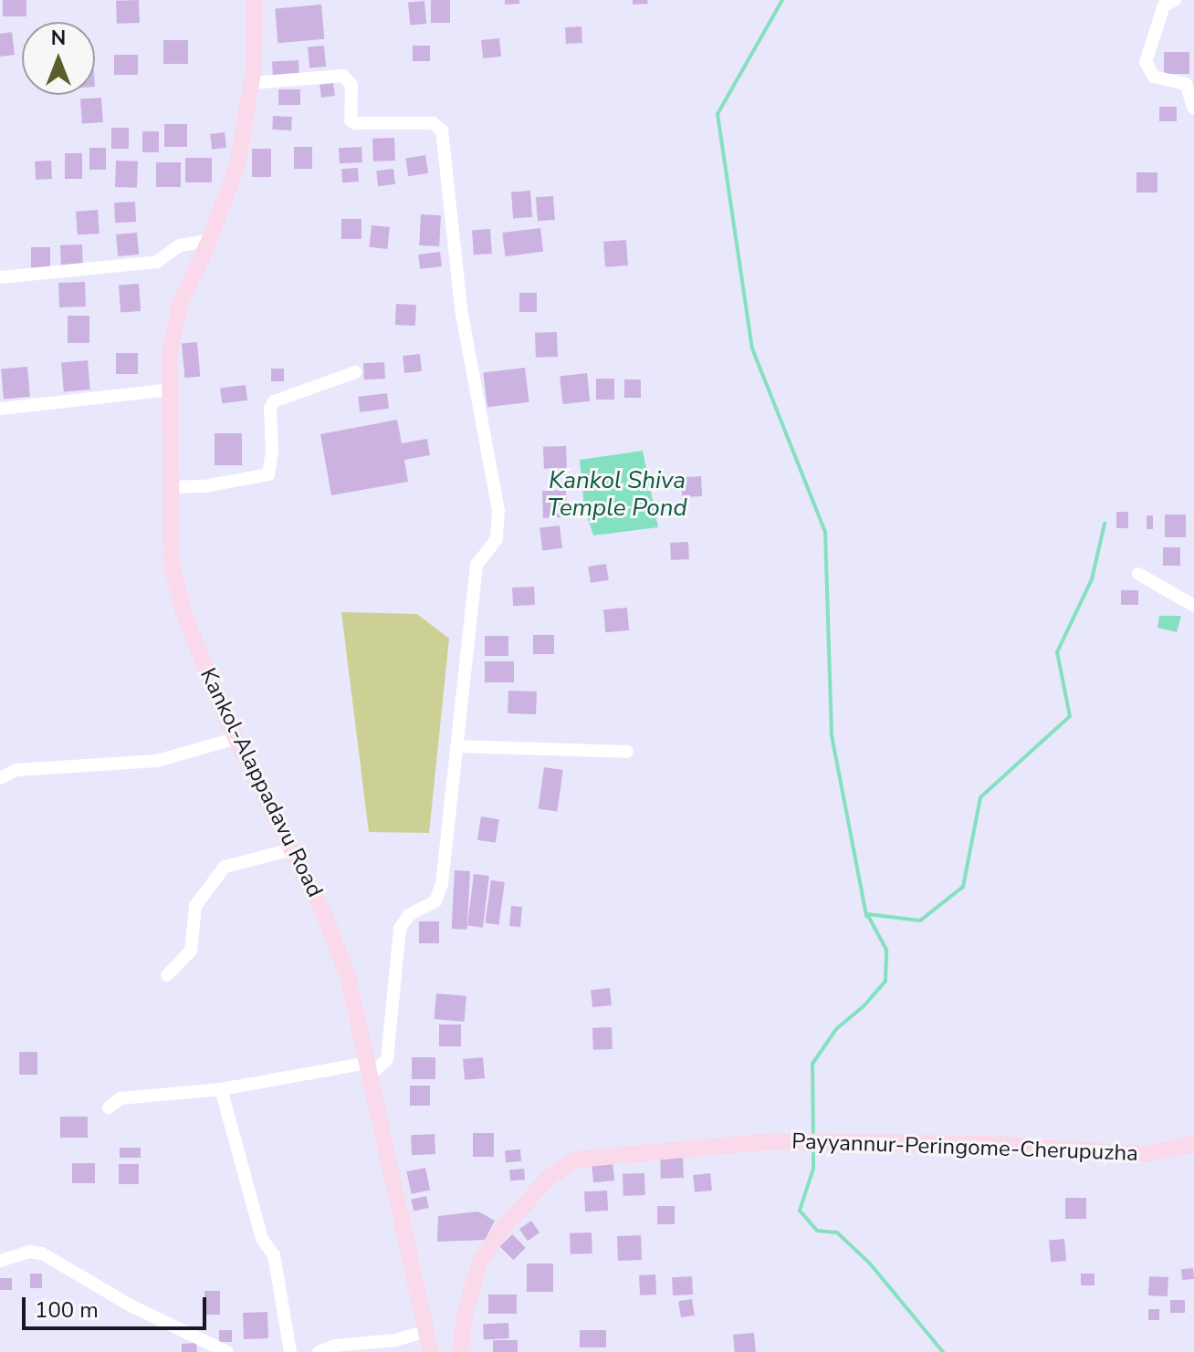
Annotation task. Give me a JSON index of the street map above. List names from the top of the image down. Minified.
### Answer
{"streets":{"main road":["Kankol-Alappadavu Road","Payyannur-Peringome-Cherupuzha"]},"water":["Kankol Shiva Temple Pond"],"scale_bar":"100 m","north":"top"}
